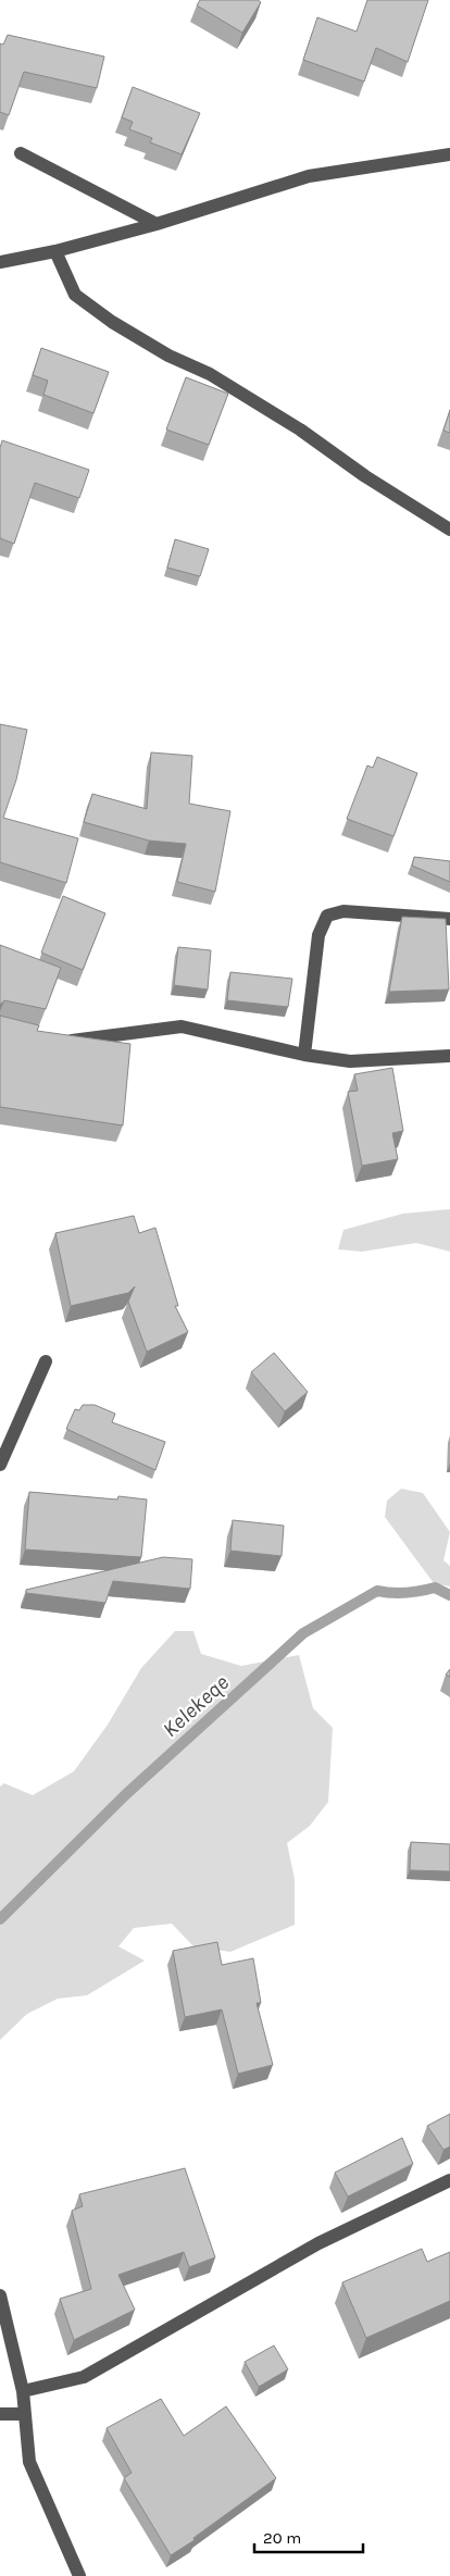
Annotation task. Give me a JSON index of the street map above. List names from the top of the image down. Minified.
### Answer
{"water":["Kelekeqe"],"scale_bar":"20 m"}
